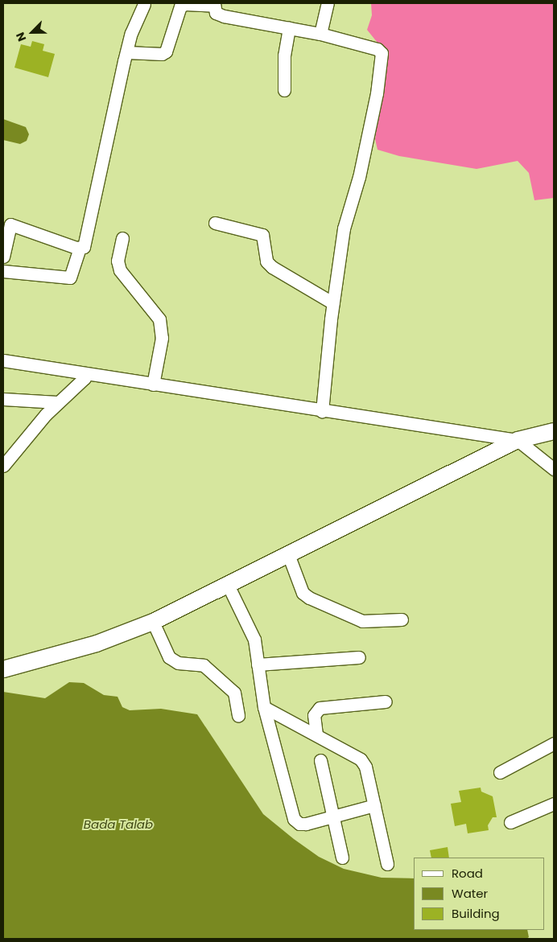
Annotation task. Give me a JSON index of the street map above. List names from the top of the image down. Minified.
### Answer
{"water":["Bada Talab"],"legend":["Road","Water","Building"],"north":"bottom left"}
